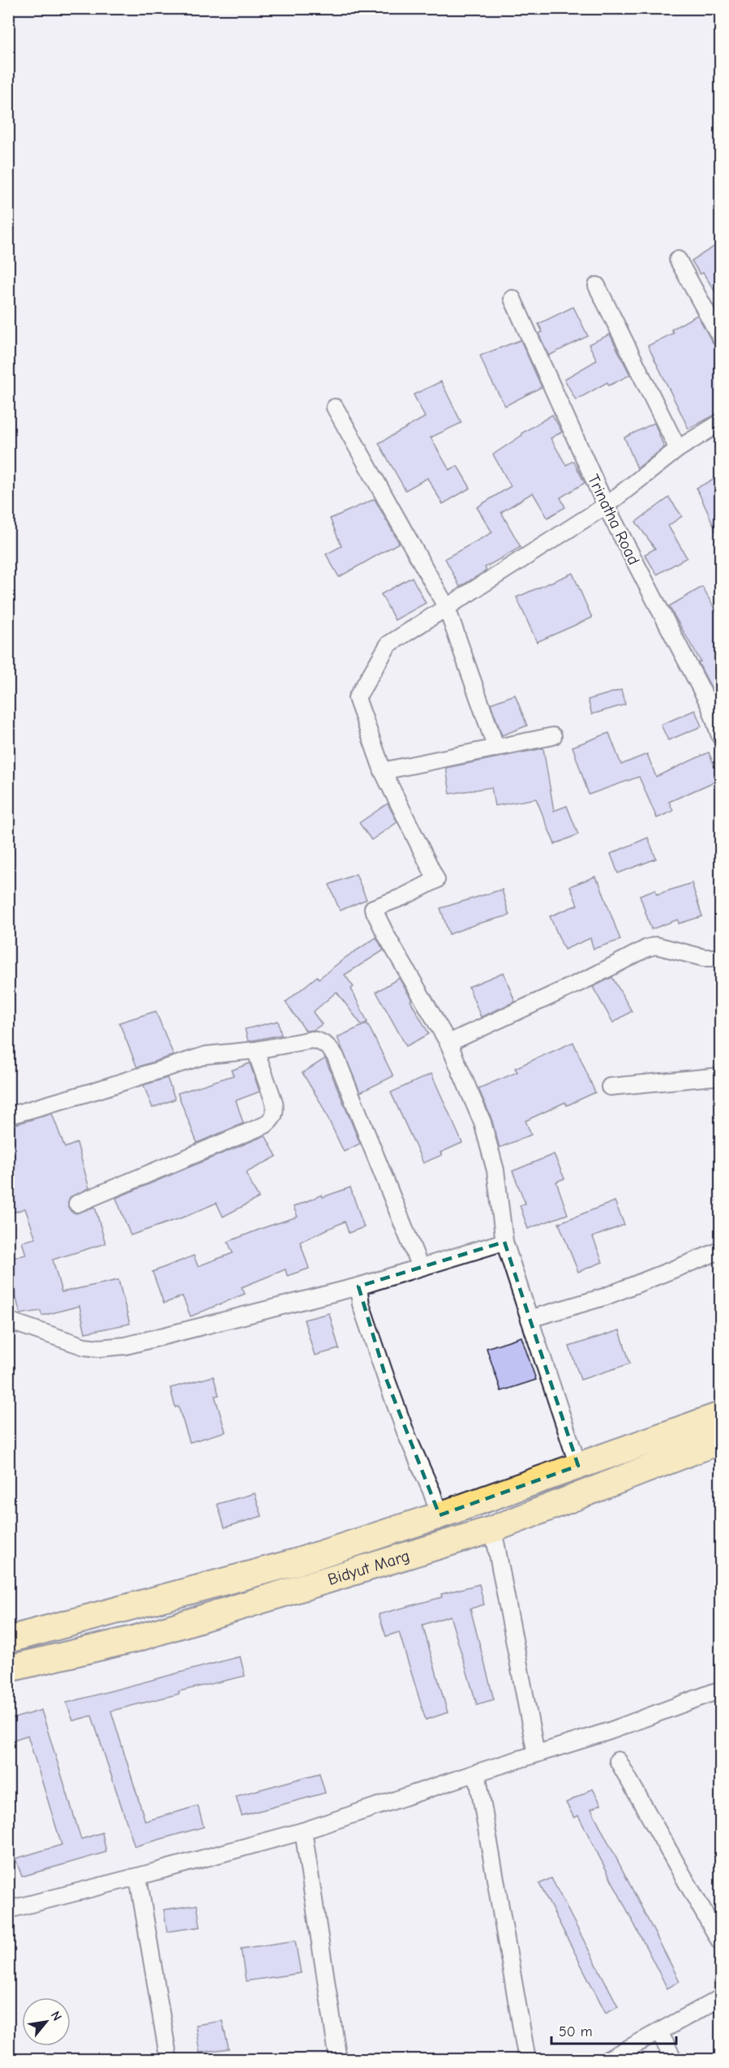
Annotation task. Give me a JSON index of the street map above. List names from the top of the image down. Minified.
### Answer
{"streets":{"main road":["Bidyut Marg"],"street":["Trinatha Road"]},"scale_bar":"50 m","north":"top right"}
